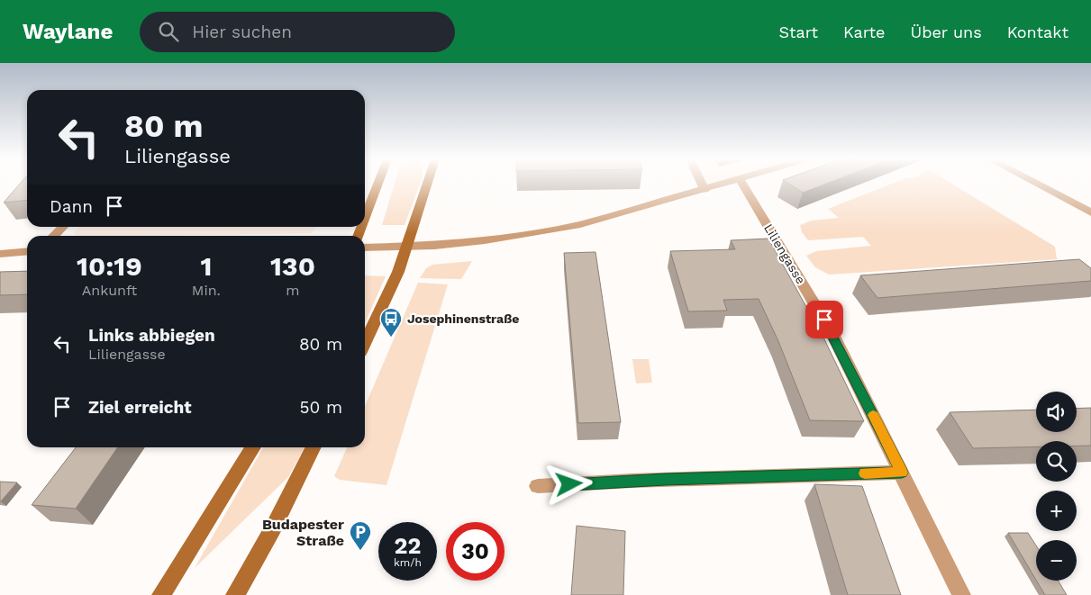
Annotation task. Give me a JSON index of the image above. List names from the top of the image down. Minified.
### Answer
{"streets":{"street":["Liliengasse"]},"places":{"bus stop":["Josephinenstraße"],"parking":["Budapester Straße"]},"page":{"header":"Waylane","search":"Hier suchen","nav":["Start","Karte","Über uns","Kontakt"],"turn":["80 m","Liliengasse"],"then":"Dann","eta":["10:19","Ankunft","1","Min.","130","m"],"list":[{"name":"Links abbiegen","note":"Liliengasse","value":"80 m"},{"name":"Ziel erreicht","value":"50 m"}],"map_buttons":["+","−"],"speed":"22 km/h","limit":"30"}}
